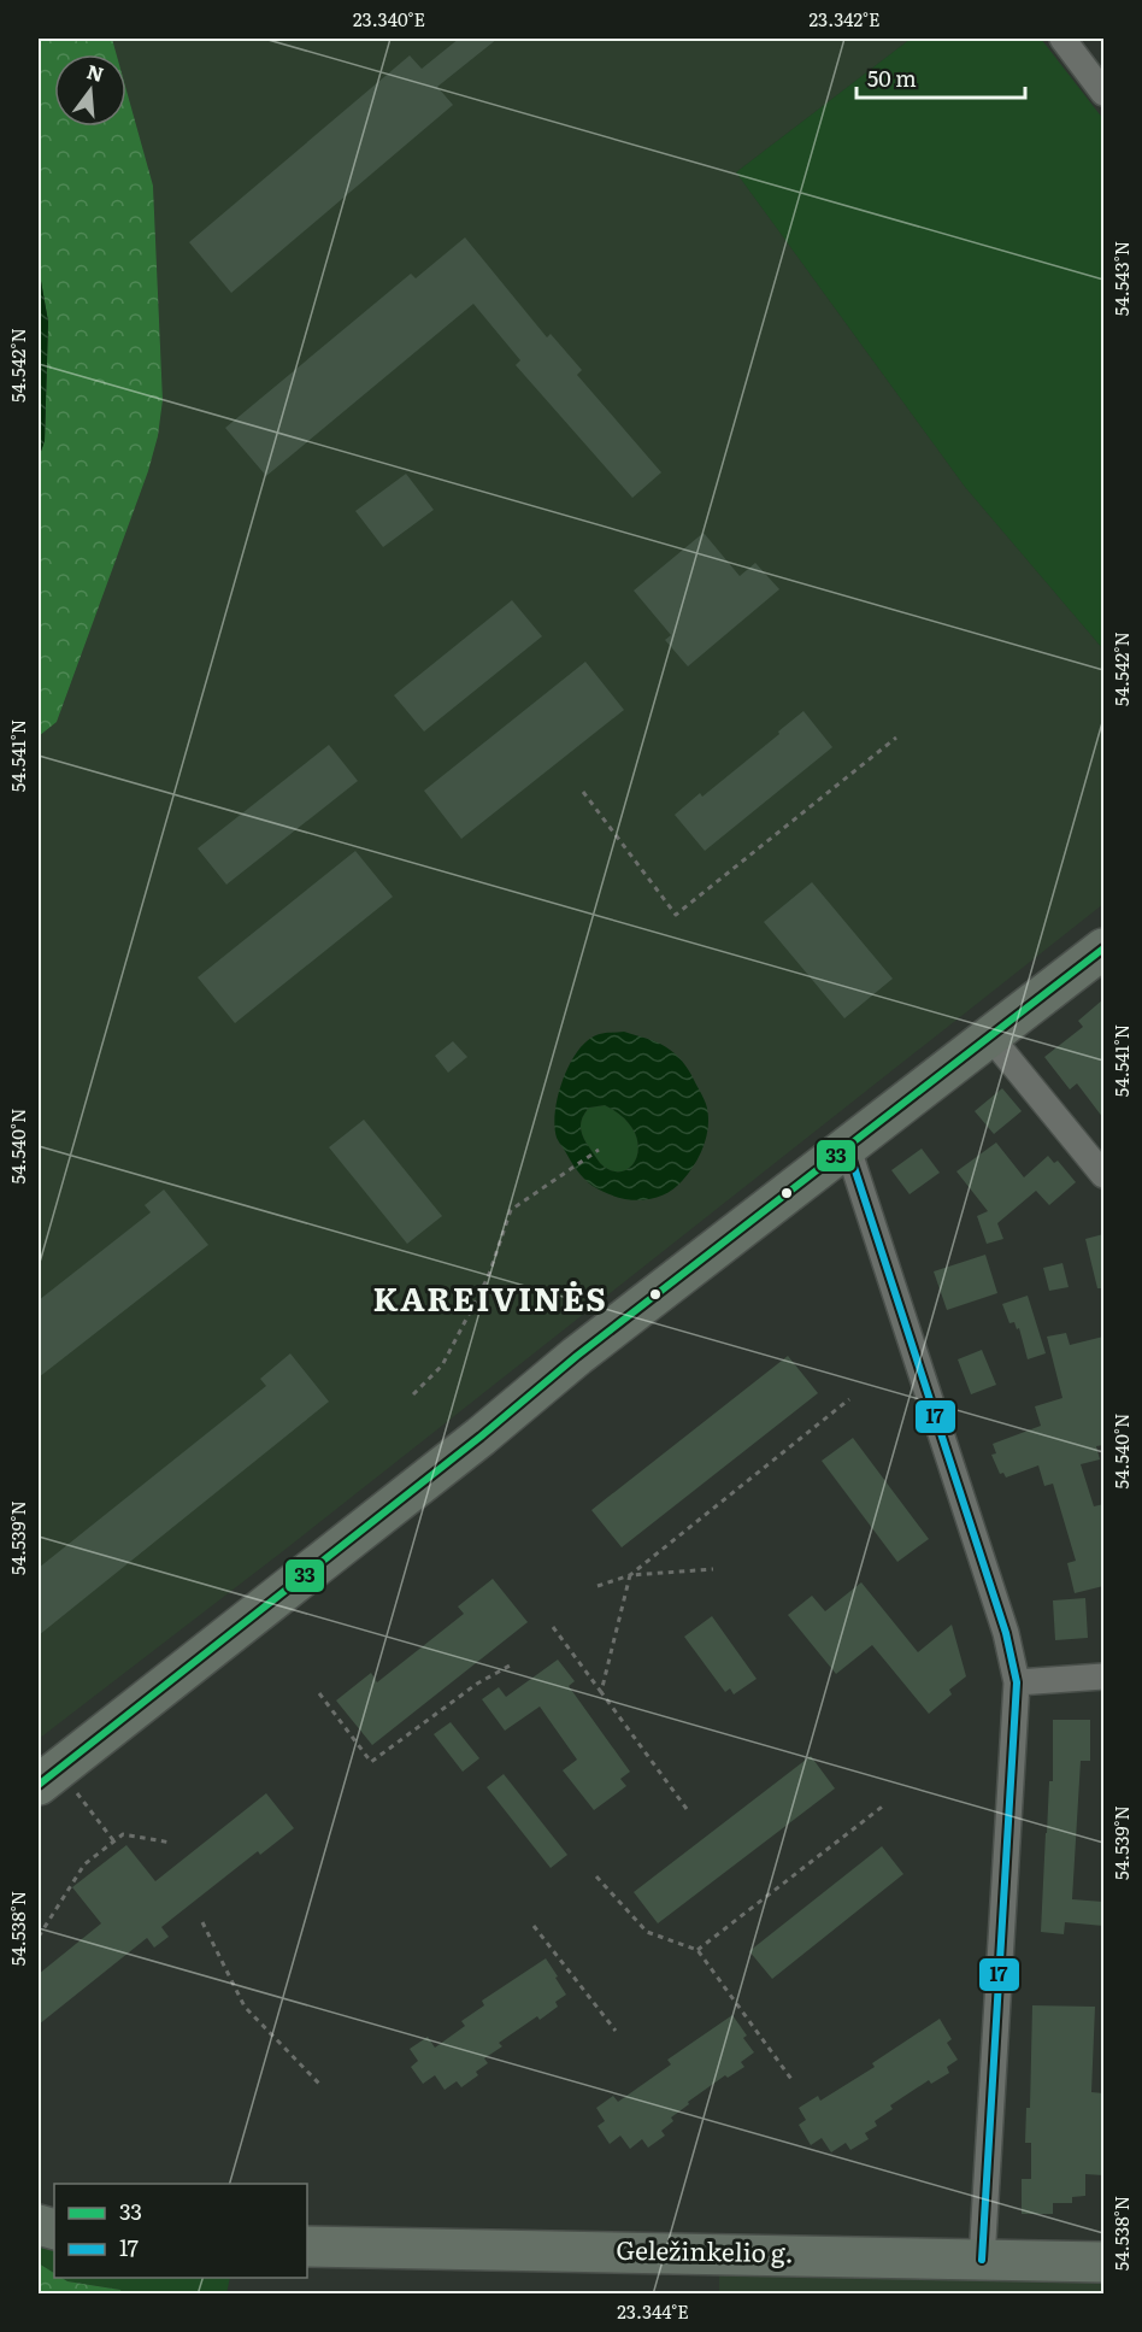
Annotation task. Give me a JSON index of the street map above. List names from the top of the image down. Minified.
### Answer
{"streets":{"main road":["Geležinkelio g."]},"districts":["KAREIVINĖS"],"lines":["transit line 33","transit line 17"],"legend":["33","17"],"scale_bar":"50 m","north":"top","coordinates":["23.340°E","23.342°E","54.543°N","54.542°N","54.541°N","54.540°N","54.539°N","54.538°N","23.344°E"]}
